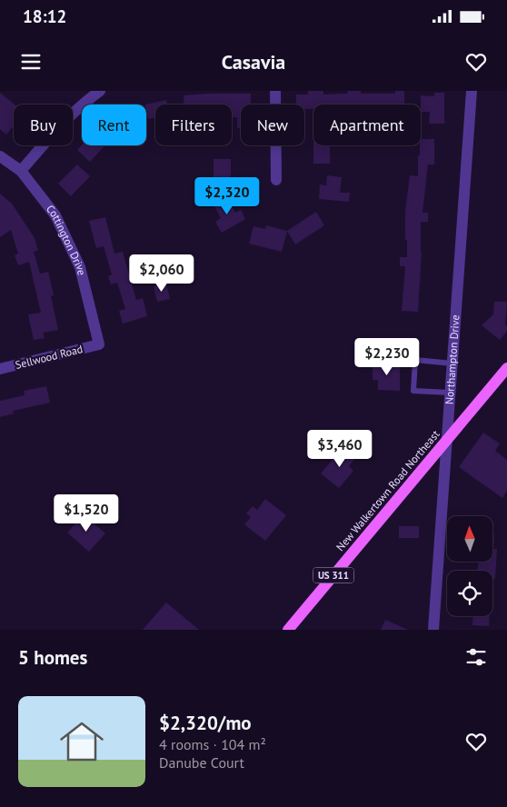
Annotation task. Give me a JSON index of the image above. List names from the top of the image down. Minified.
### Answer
{"streets":{"main road":["New Walkertown Road Northeast","US 311"],"street":["Cottington Drive","Sellwood Road","Northampton Drive"]},"crossings":[["Cottington Drive","Sellwood Road"],["Northampton Drive","New Walkertown Road Northeast"]],"north":"top","page":{"status":"18:12","header":"Casavia","chip":["Buy","Rent","Filters","New","Apartment"],"price":["$2,320","$2,060","$2,230","$3,460","$1,520"],"heading":"5 homes","list":[{"name":"$2,320/mo","note":"4 rooms · 104 m² · Danube Court"}]}}
